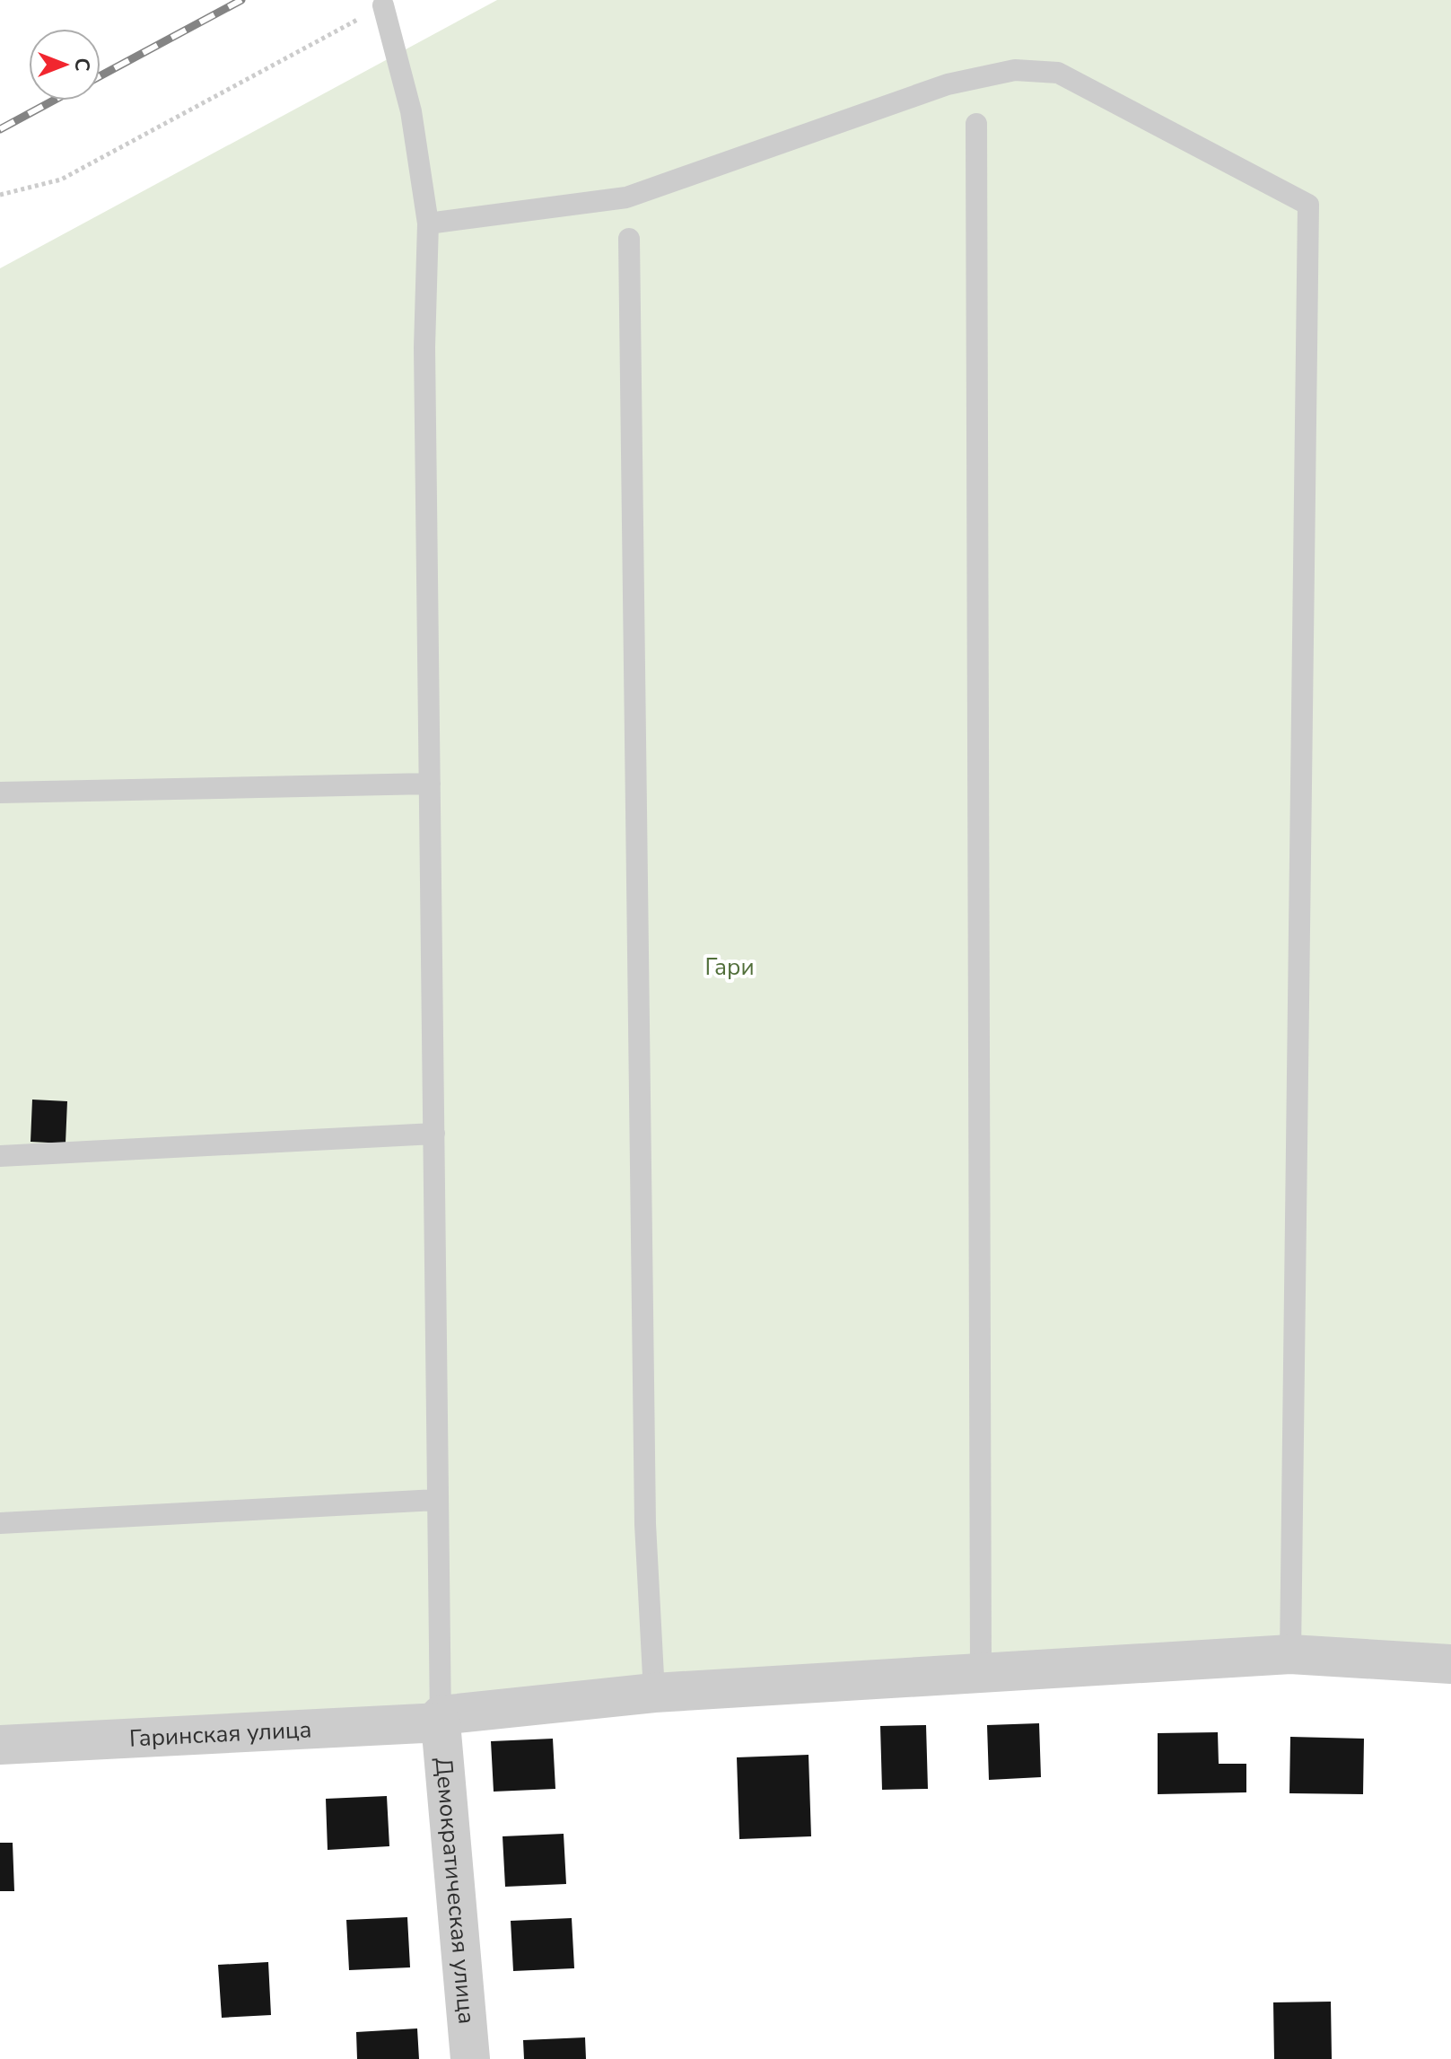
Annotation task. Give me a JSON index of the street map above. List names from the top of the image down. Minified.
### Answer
{"streets":{"street":["Гаринская улица","Демократическая улица"]},"crossings":[["Гаринская улица","Демократическая улица"]],"parks":["Гари"],"north":"right"}
